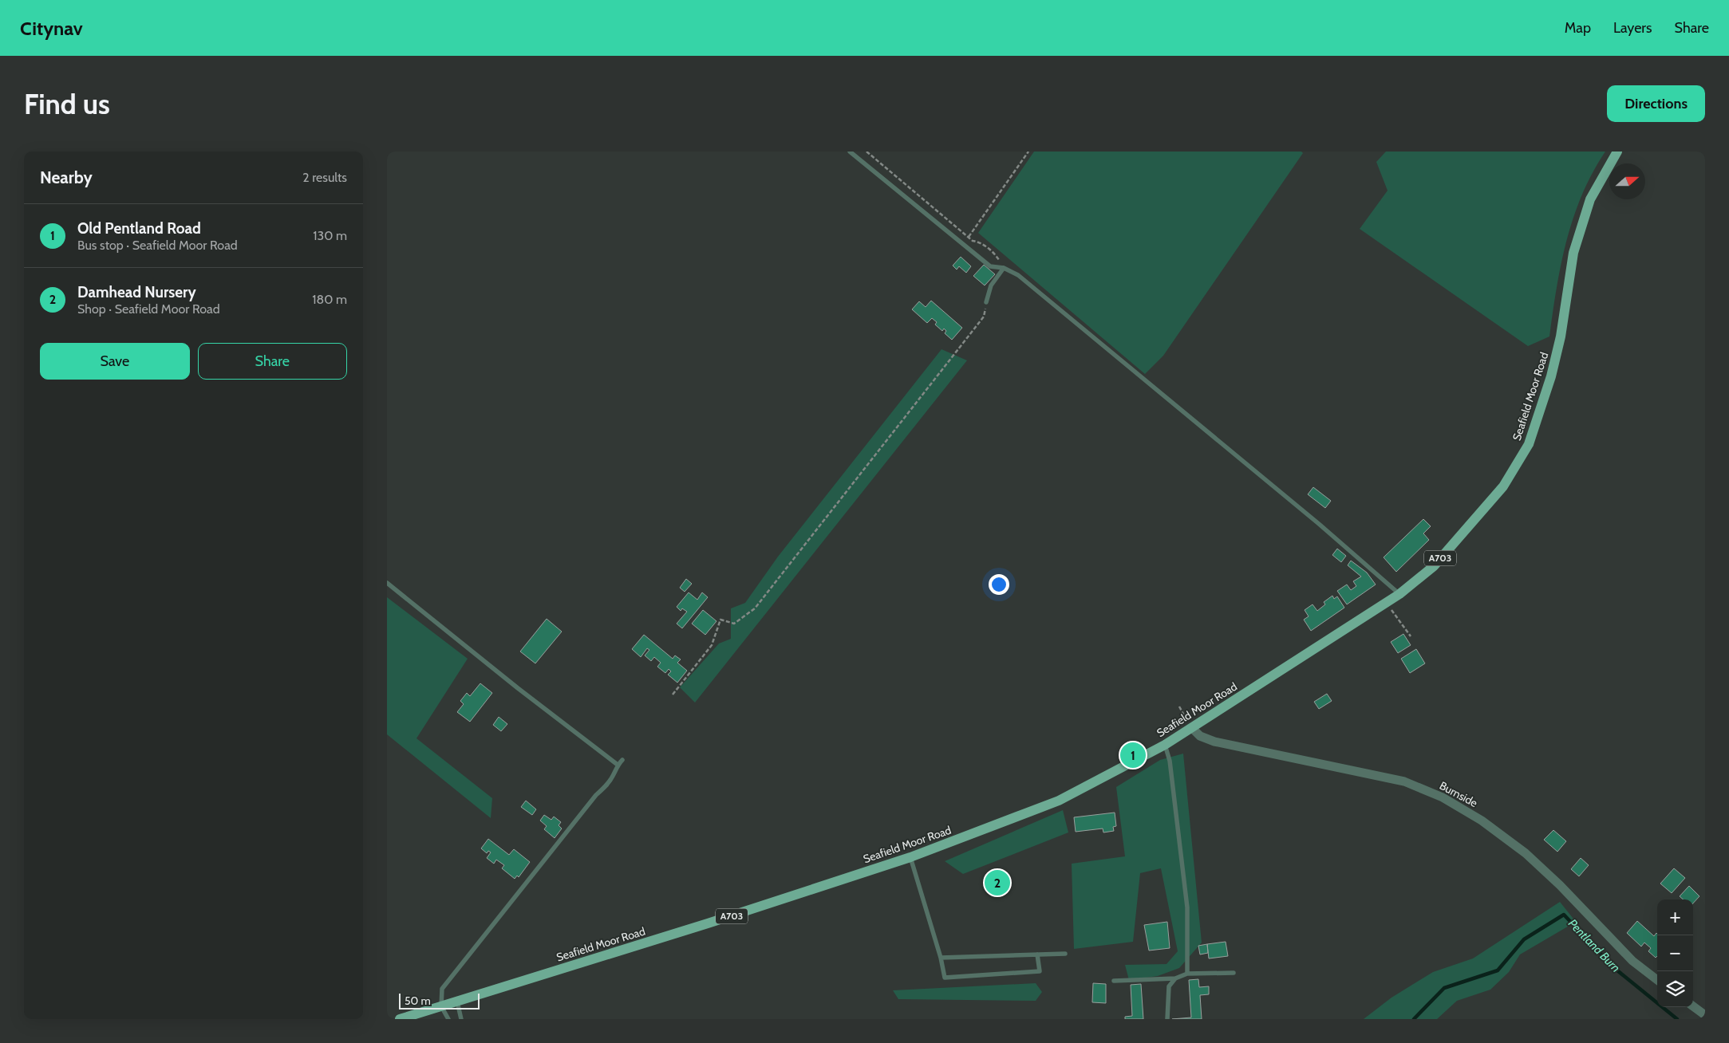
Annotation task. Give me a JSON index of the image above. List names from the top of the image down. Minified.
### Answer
{"streets":{"main road":["Seafield Moor Road","A703"],"street":["Burnside"]},"crossings":[["Seafield Moor Road","Burnside"]],"water":["Pentland Burn"],"scale_bar":"50 m","north":"right","page":{"header":"Citynav","nav":["Map","Layers","Share"],"buttons":["Directions",["Save","Share"]],"title":"Find us","heading":["Nearby","2 results"],"list":[{"mark":"1","name":"Old Pentland Road","note":"Bus stop · Seafield Moor Road","value":"130 m"},{"mark":"2","name":"Damhead Nursery","note":"Shop · Seafield Moor Road","value":"180 m"}],"pins":["1","2"],"map_buttons":["+","−"],"scale":"50 m"}}
